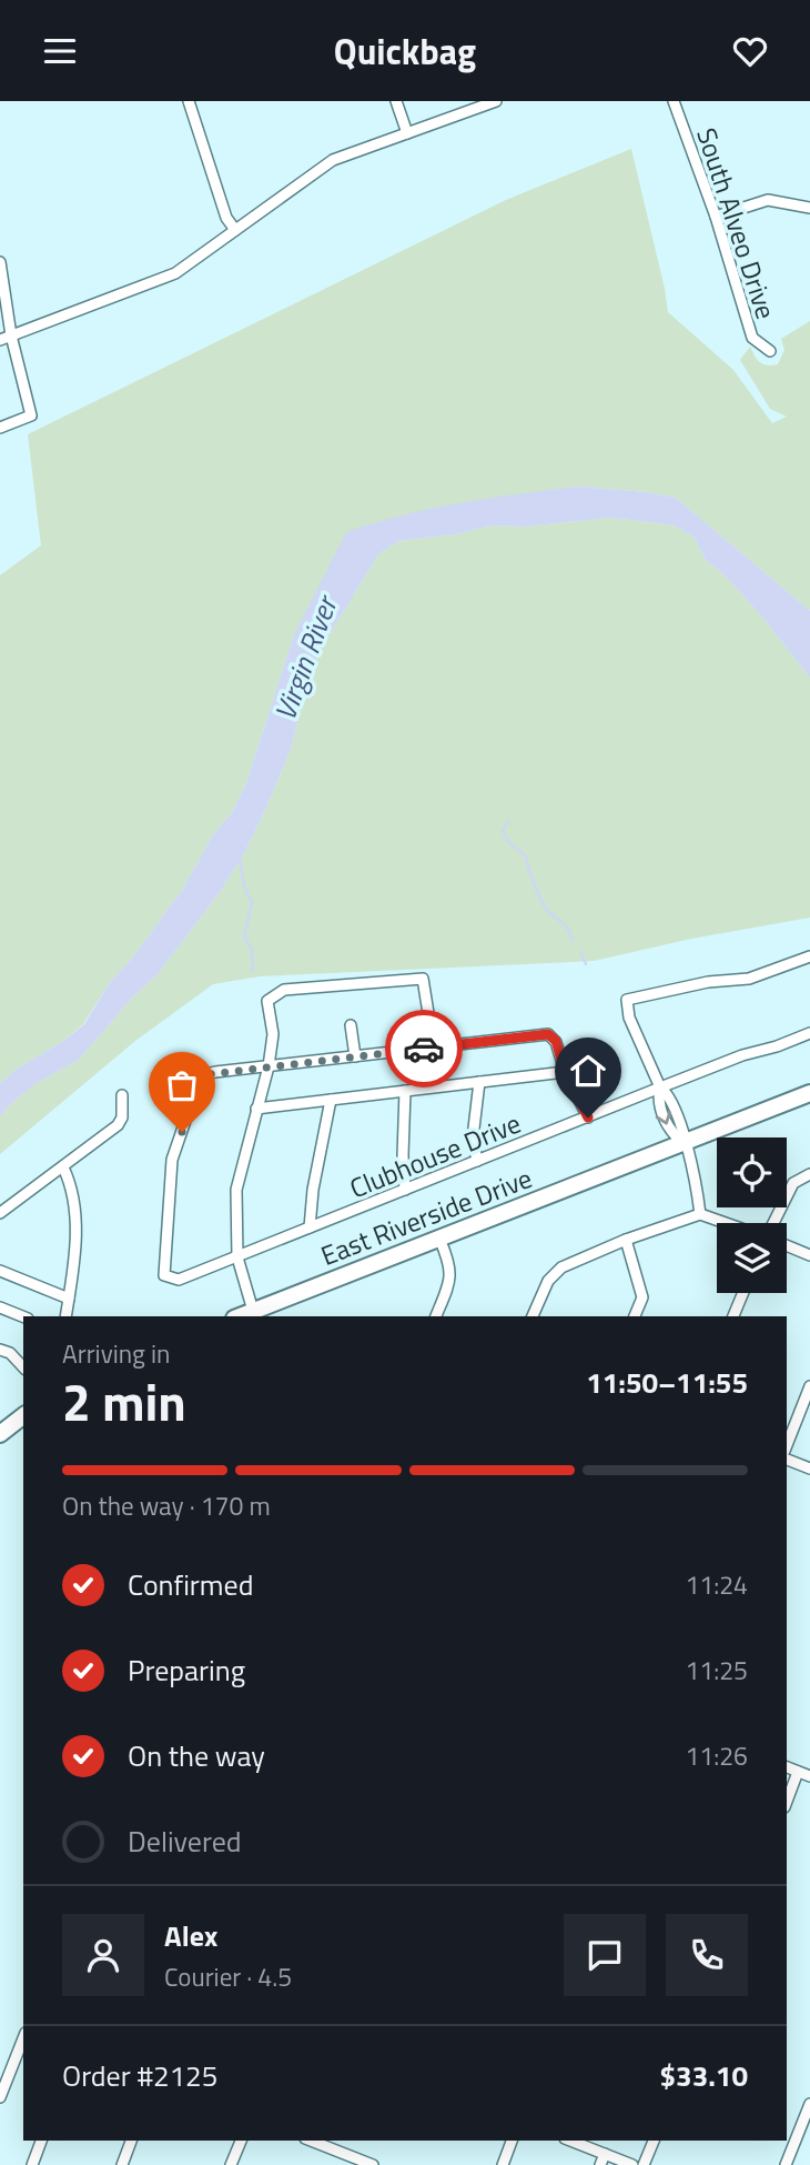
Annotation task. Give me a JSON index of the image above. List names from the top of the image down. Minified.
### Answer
{"streets":{"main road":["East Riverside Drive"],"street":["South Alveo Drive","Clubhouse Drive"]},"water":["Virgin River"],"page":{"header":"Quickbag","heading":["2 min","Arriving in","11:50–11:55"],"panel":["Alex","Courier · 4.5","Order #2125","$33.10"],"bar":"On the way · 170 m","list":[["Confirmed","11:24"],["Preparing","11:25"],["On the way","11:26"],"Delivered"]}}
